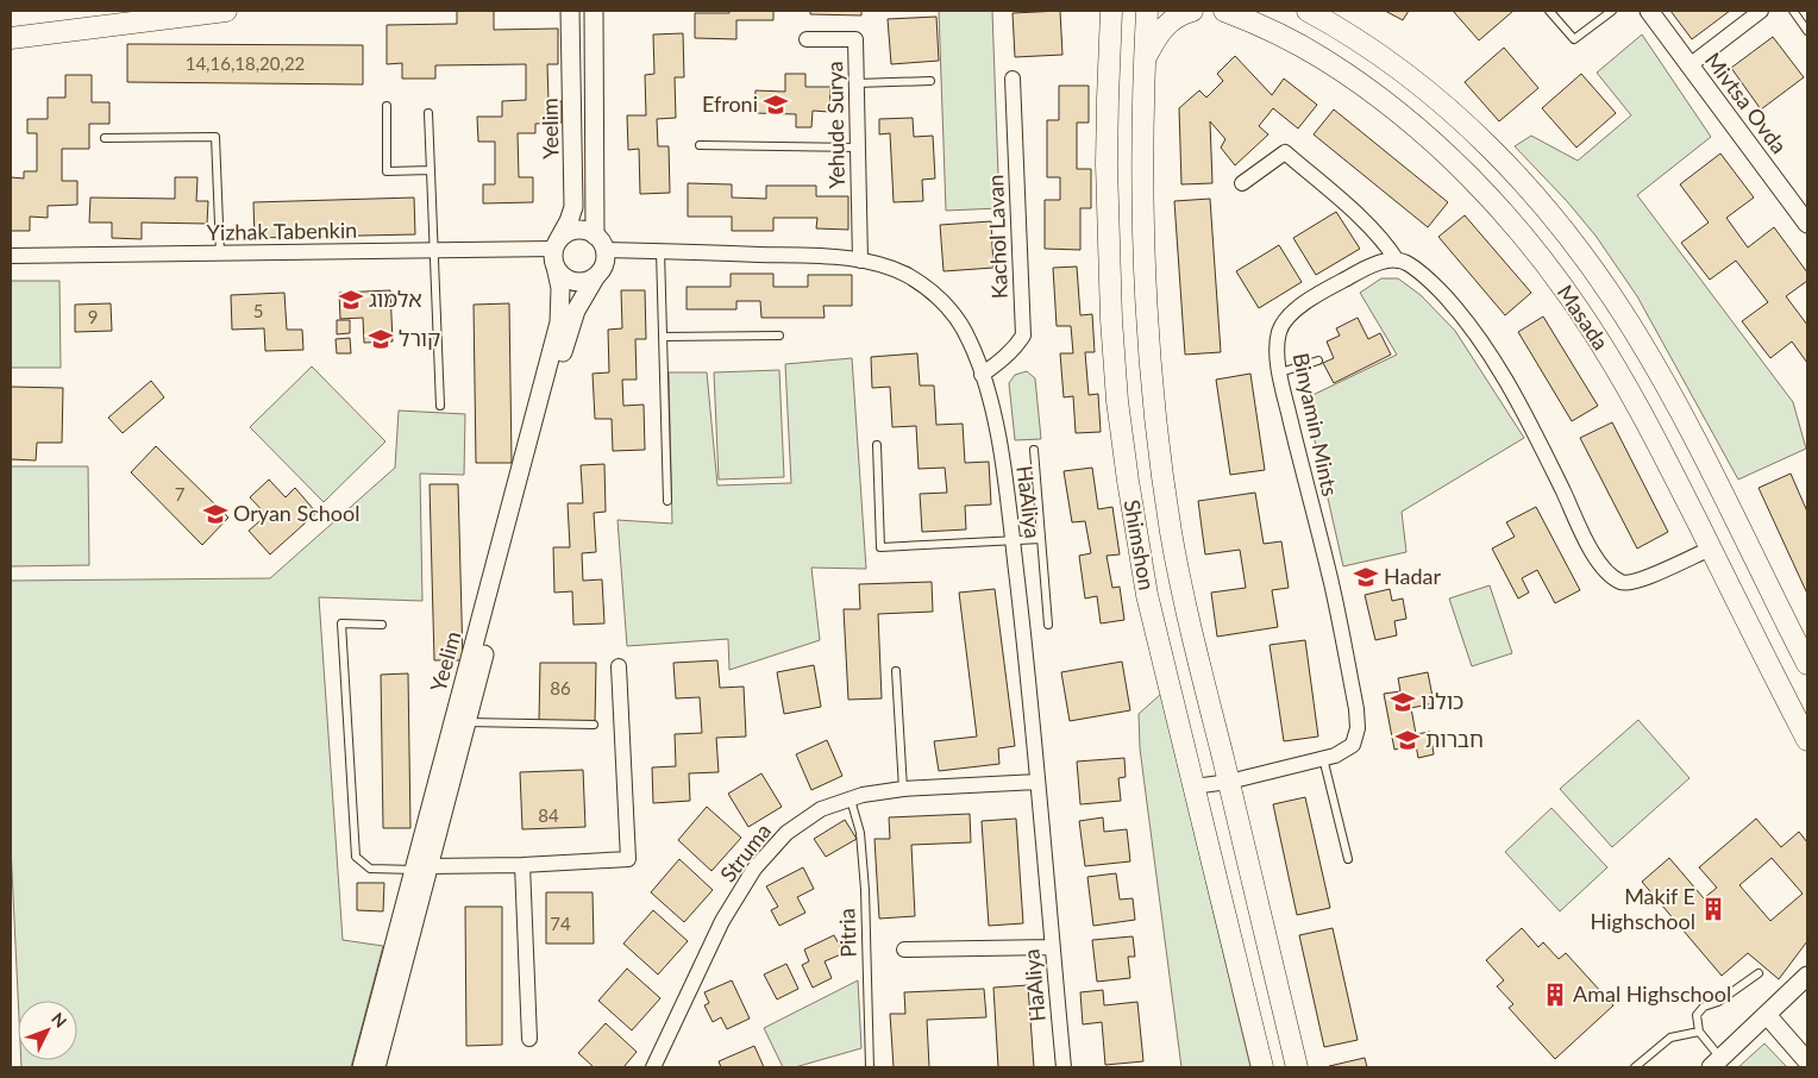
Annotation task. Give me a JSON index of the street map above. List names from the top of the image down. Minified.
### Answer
{"streets":{"main road":["Masada","Shimshon"],"street":["Mivtsa Ovda","Yehude Surya","Yeelim","Yizhak Tabenkin","Kachol Lavan","Binyamin Mints","HaAliya","Struma"],"lane":["Pitria"]},"crossings":[["Yehude Surya","HaAliya"],["Yeelim","Yizhak Tabenkin"],["Yeelim","HaAliya"],["Yizhak Tabenkin","HaAliya"],["Kachol Lavan","HaAliya"],["Binyamin Mints","Shimshon"],["HaAliya","Struma"],["Struma","Pitria"]],"places":{"school or university":["Efroni","אלמוג","קורל","Oryan School","Hadar","כולנו","חברות"],"building":["Makif E Highschool","Amal Highschool"]},"house_numbers":["14,16,18,20,22","5","9","7","86","84","74"],"north":"top right"}
